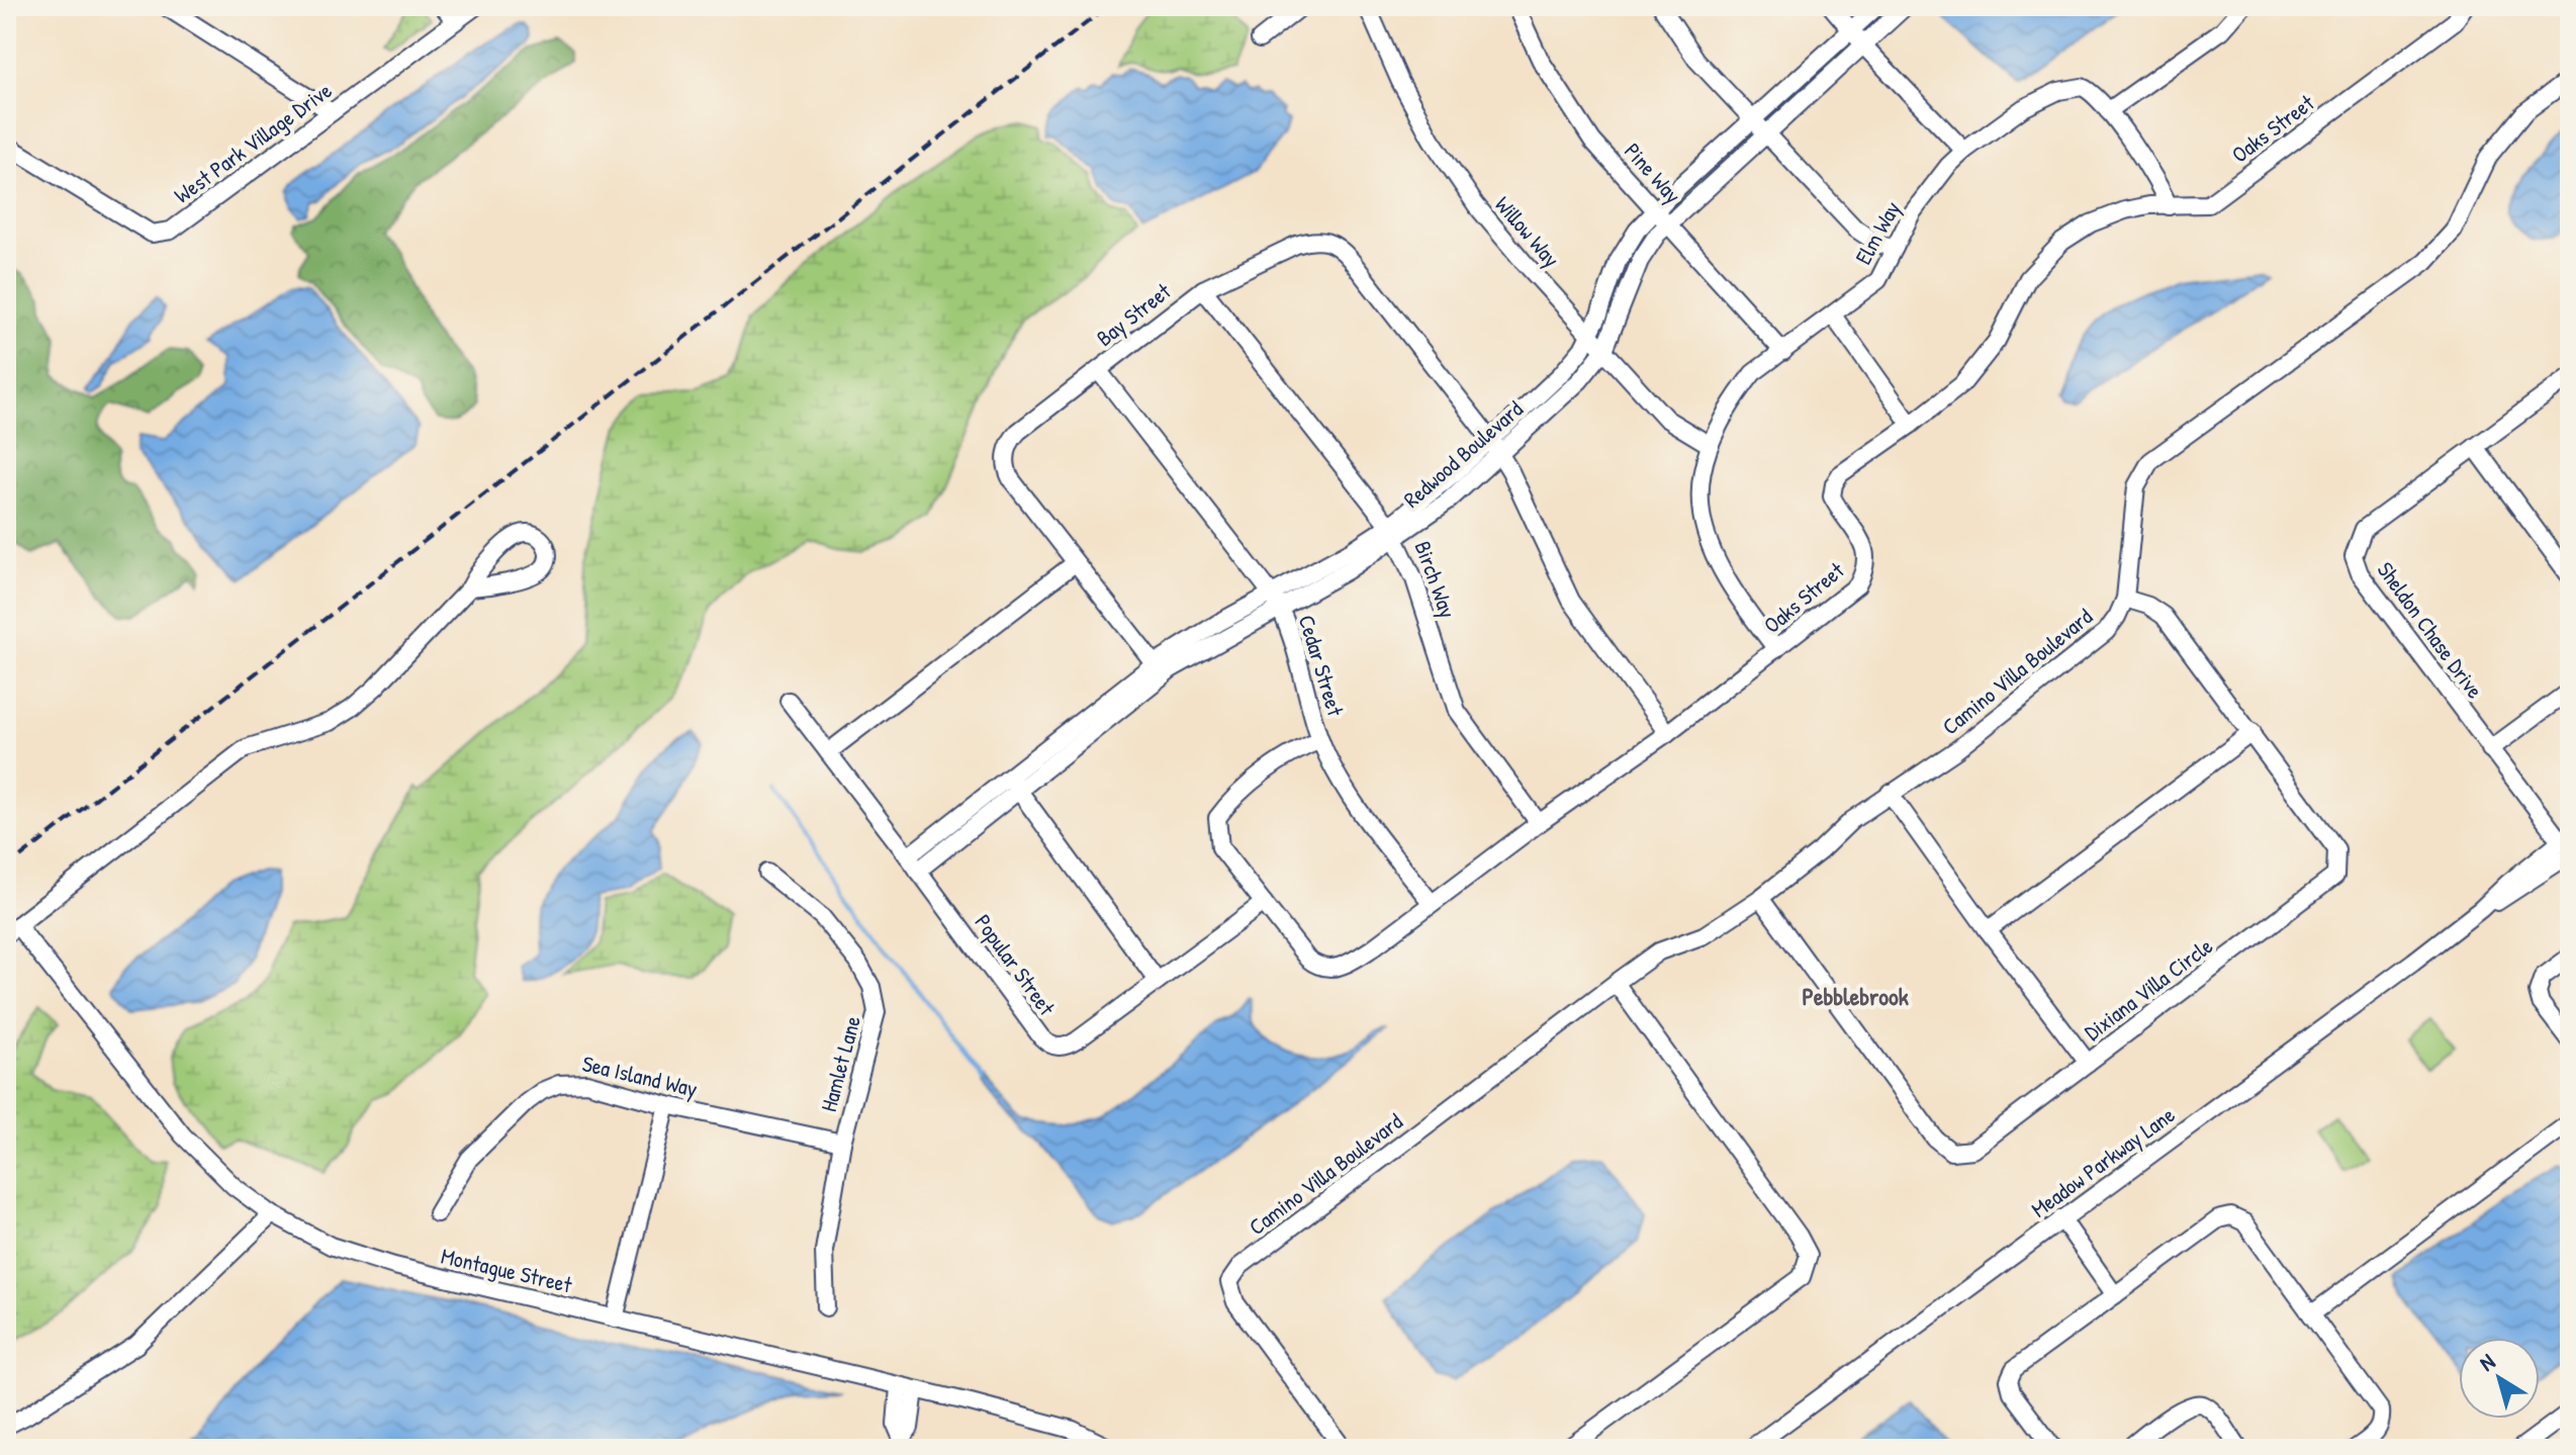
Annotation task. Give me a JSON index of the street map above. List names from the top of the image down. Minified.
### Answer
{"streets":{"street":["Oaks Street","West Park Village Drive","Pine Way","Willow Way","Elm Way","Bay Street","Redwood Boulevard","Birch Way","Sheldon Chase Drive","Cedar Street","Camino Villa Boulevard","Popular Street","Dixiana Villa Circle","Hamlet Lane","Sea Island Way","Meadow Parkway Lane","Montague Street"]},"crossings":[["Oaks Street","Elm Way"],["Oaks Street","Birch Way"],["Oaks Street","Cedar Street"],["Oaks Street","Popular Street"],["Pine Way","Elm Way"],["Pine Way","Redwood Boulevard"],["Willow Way","Elm Way"],["Willow Way","Redwood Boulevard"],["Bay Street","Redwood Boulevard"],["Bay Street","Birch Way"],["Bay Street","Cedar Street"],["Redwood Boulevard","Birch Way"],["Redwood Boulevard","Cedar Street"],["Redwood Boulevard","Popular Street"],["Sheldon Chase Drive","Meadow Parkway Lane"],["Camino Villa Boulevard","Dixiana Villa Circle"],["Hamlet Lane","Sea Island Way"]],"districts":["Pebblebrook"],"north":"top left"}
